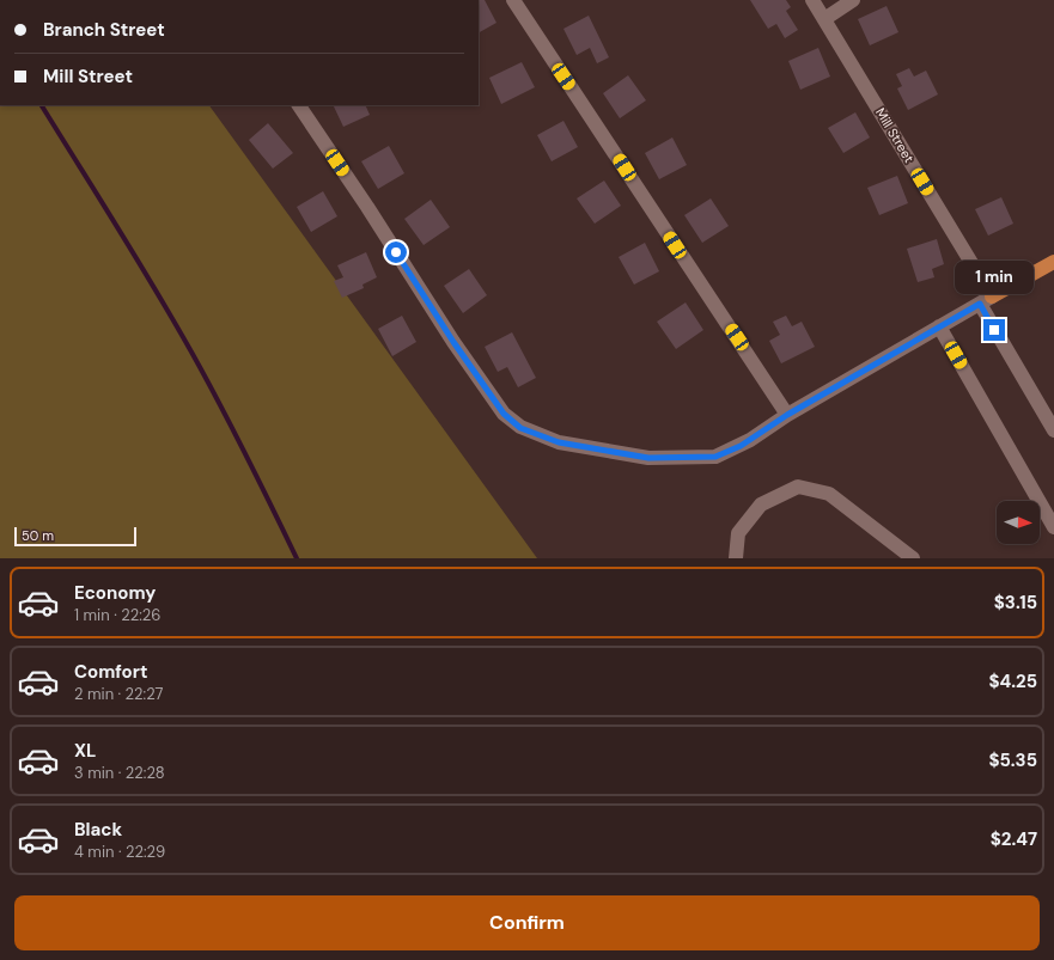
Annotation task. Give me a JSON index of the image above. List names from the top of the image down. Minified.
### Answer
{"streets":{"street":["Mill Street"]},"scale_bar":"50 m","north":"right","page":{"banner":["Branch Street","Mill Street"],"bubble":"1 min","scale":"50 m","list":[{"name":"Economy","note":"1 min · 22:26","value":"$3.15"},{"name":"Comfort","note":"2 min · 22:27","value":"$4.25"},{"name":"XL","note":"3 min · 22:28","value":"$5.35"},{"name":"Black","note":"4 min · 22:29","value":"$2.47"}],"buttons":"Confirm"}}
